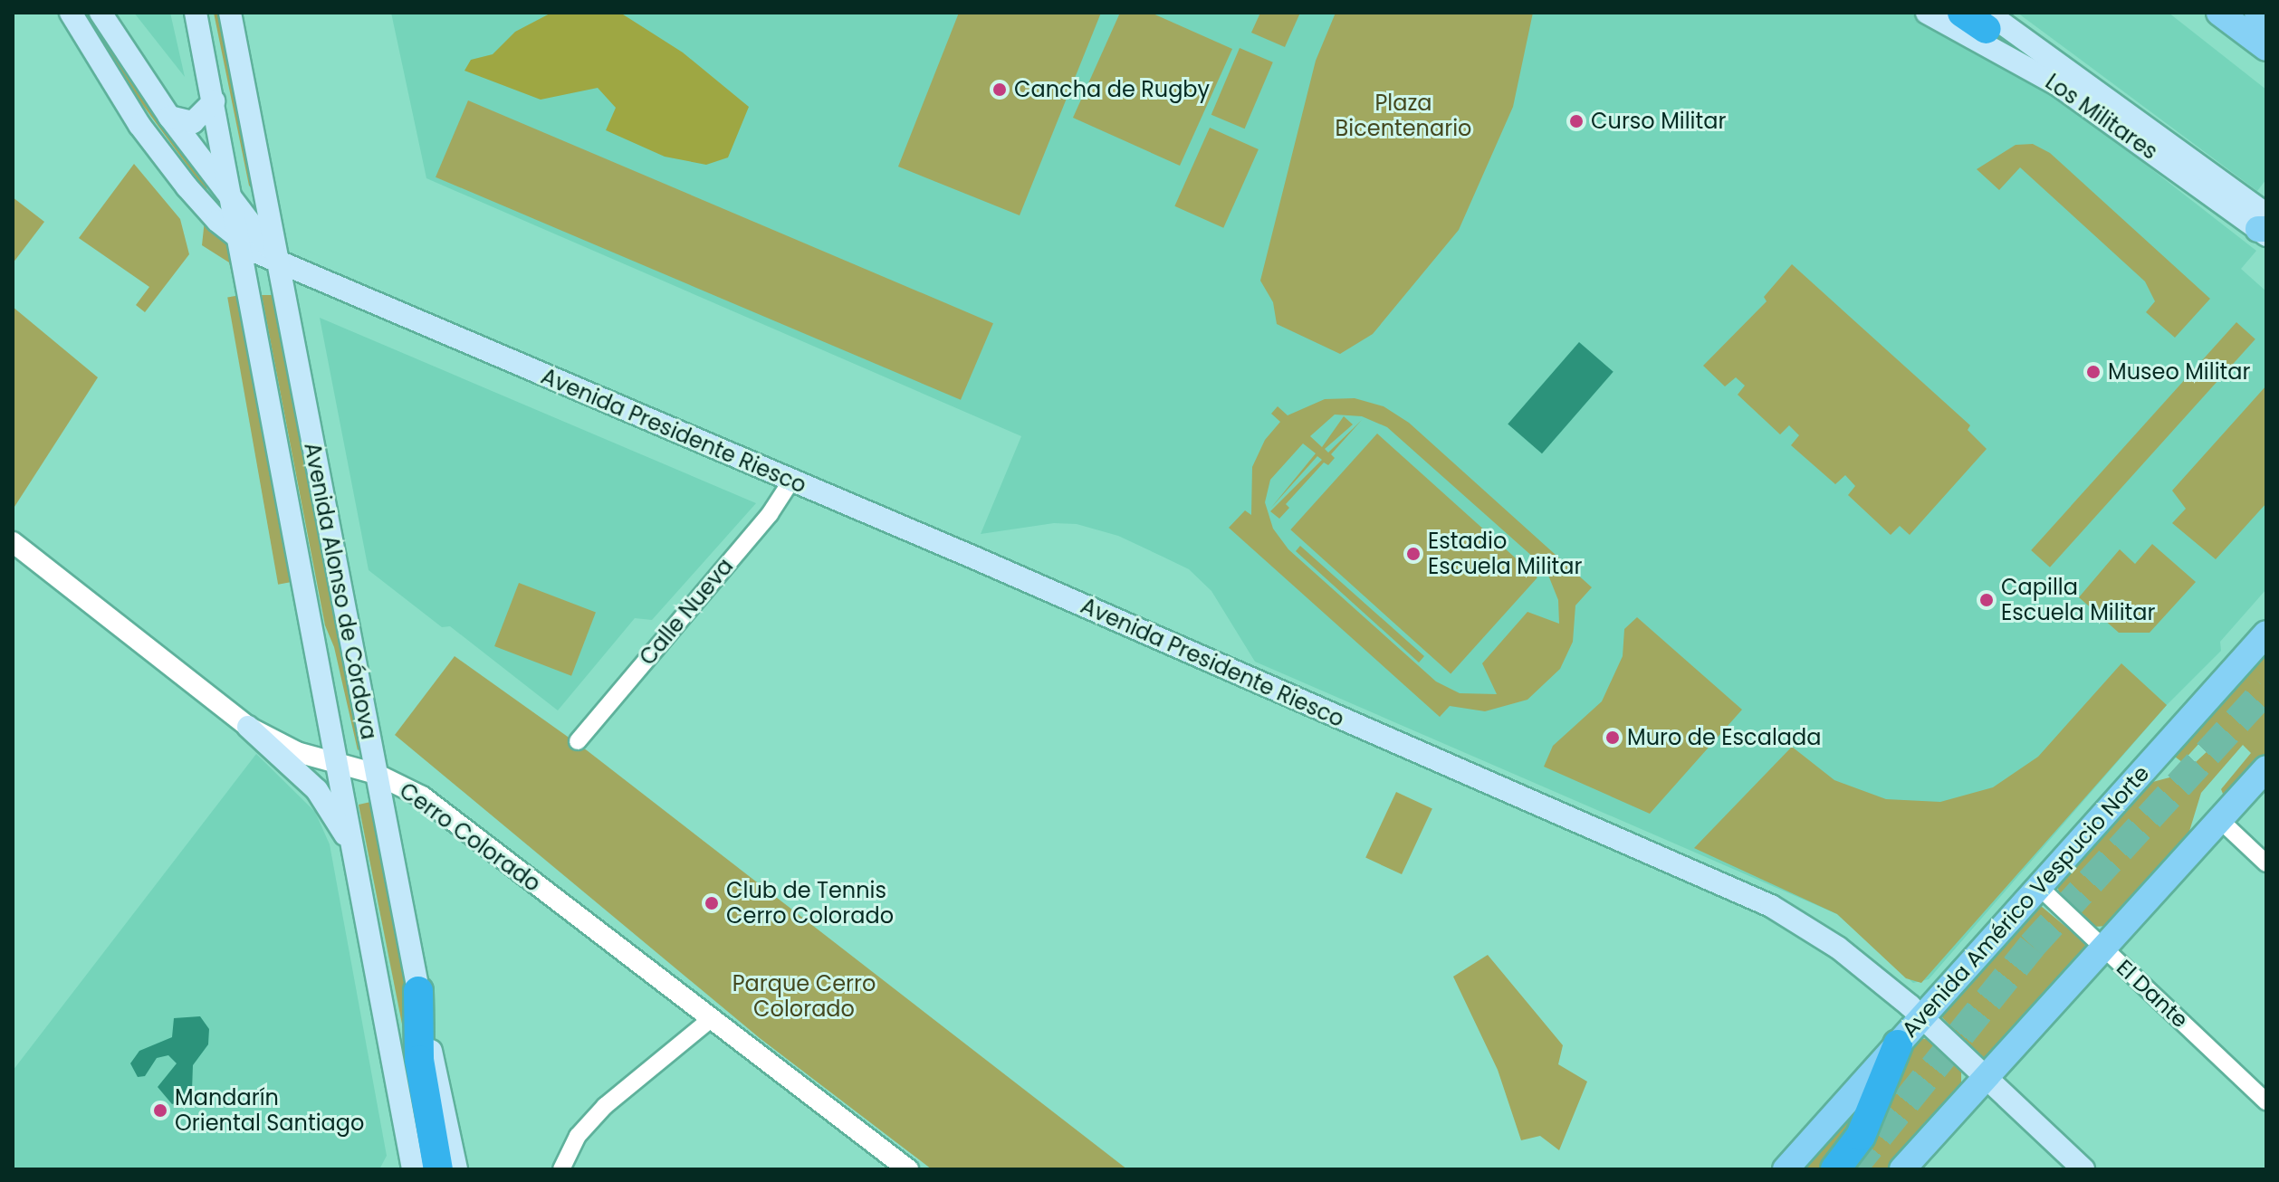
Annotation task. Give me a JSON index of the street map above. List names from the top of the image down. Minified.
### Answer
{"streets":{"main road":["Los Militares","Avenida Presidente Riesco","Avenida Alonso de Córdova","Avenida Américo Vespucio Norte"],"street":["Calle Nueva","Cerro Colorado","El Dante"]},"crossings":[["Avenida Presidente Riesco","Avenida Alonso de Córdova"],["Avenida Presidente Riesco","Calle Nueva"],["Avenida Presidente Riesco","Avenida Américo Vespucio Norte"],["Avenida Alonso de Córdova","Cerro Colorado"],["Avenida Américo Vespucio Norte","El Dante"]],"parks":["Plaza Bicentenario","Parque Cerro Colorado"],"places":["Cancha de Rugby","Curso Militar","Museo Militar","Estadio Escuela Militar","Capilla Escuela Militar","Muro de Escalada","Club de Tennis Cerro Colorado","Mandarín Oriental Santiago"]}
